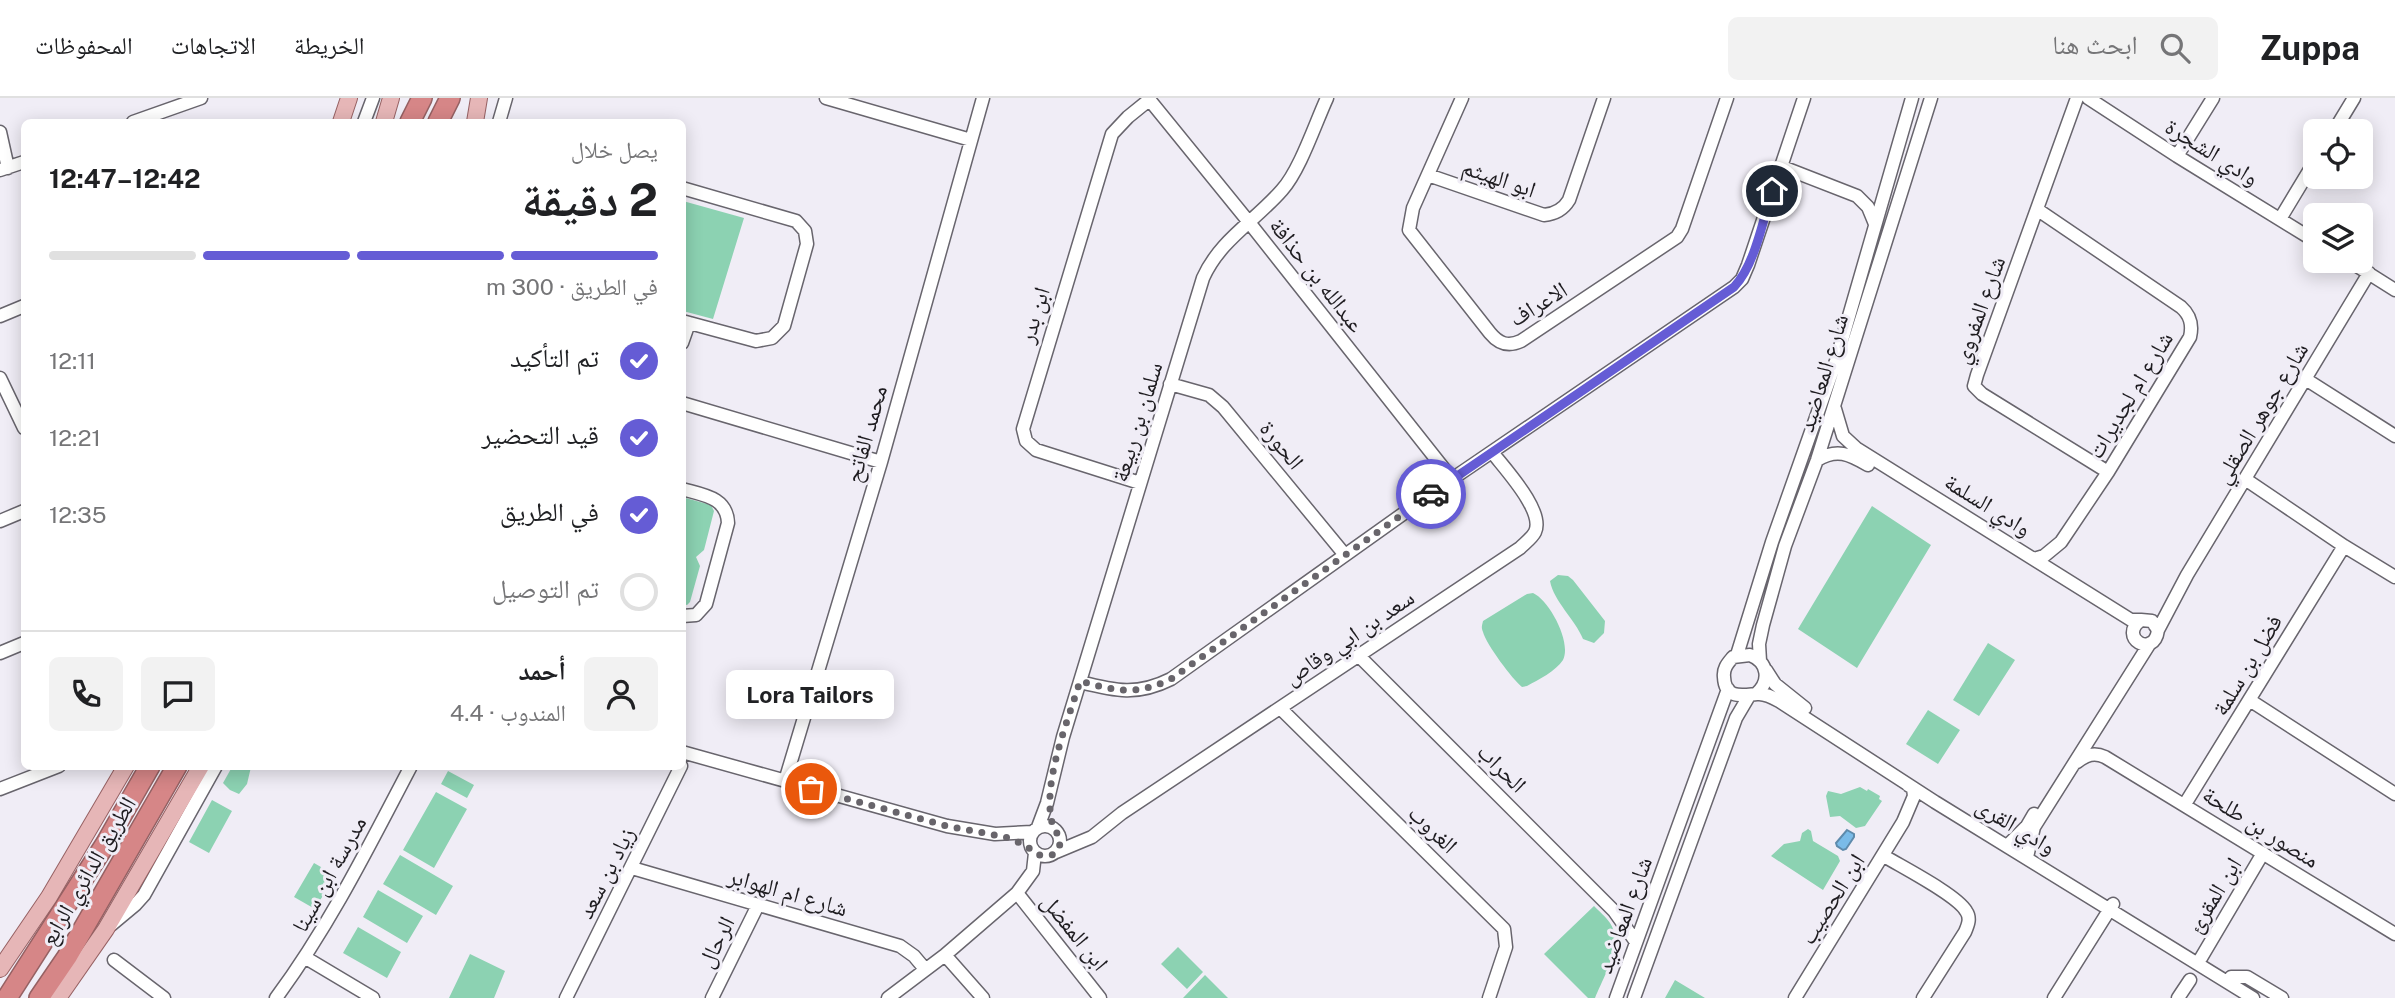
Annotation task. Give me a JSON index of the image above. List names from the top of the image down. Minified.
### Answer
{"streets":{"highway":["الطريق الدائري الرابع"],"street":["وادي الشجرة","ابو الهيثم","عبدالله بن حذافة","الاعراف","شارع المفروي","ابن بدر","شارع المعاضيد","شارع ام لجديرات","شارع جوهر الصقلي","سلمان بن ربيعة","محمد الفاتح","الحورة","وادي السلمة","سعد بن ابي وقاص","فضل بن سلمة","الحراب","وادي القرى","منصور بن طلحة","الغروب","زياد بن سعد","مدرسة ابن سينا","شارع ام الهوابر","ابن المقرئ","ابن الحصيب","ابن المفضل","الرحال"]},"crossings":[["ابو الهيثم","الاعراف"],["عبدالله بن حذافة","ابن بدر"],["عبدالله بن حذافة","سلمان بن ربيعة"],["شارع المفروي","شارع ام لجديرات"],["ابن بدر","سلمان بن ربيعة"],["شارع المعاضيد","وادي السلمة"],["شارع المعاضيد","الحراب"],["شارع المعاضيد","وادي القرى"],["شارع جوهر الصقلي","وادي السلمة"],["سلمان بن ربيعة","الحورة"],["سلمان بن ربيعة","سعد بن ابي وقاص"],["سعد بن ابي وقاص","الحراب"],["سعد بن ابي وقاص","الغروب"],["فضل بن سلمة","منصور بن طلحة"],["وادي القرى","ابن المقرئ"],["وادي القرى","ابن الحصيب"],["منصور بن طلحة","ابن المقرئ"],["زياد بن سعد","شارع ام الهوابر"],["شارع ام الهوابر","الرحال"]],"places":["Lora Tailors"],"page":{"header":"Zuppa","search":"ابحث هنا","nav":["الخريطة","الاتجاهات","المحفوظات"],"heading":["2 دقيقة","يصل خلال","12:42–12:47"],"panel":["أحمد","المندوب · 4.4"],"bar":"في الطريق · 300 m","list":[["تم التأكيد","12:11"],["قيد التحضير","12:21"],["في الطريق","12:35"],"تم التوصيل"],"bubble":"Lora Tailors"}}
